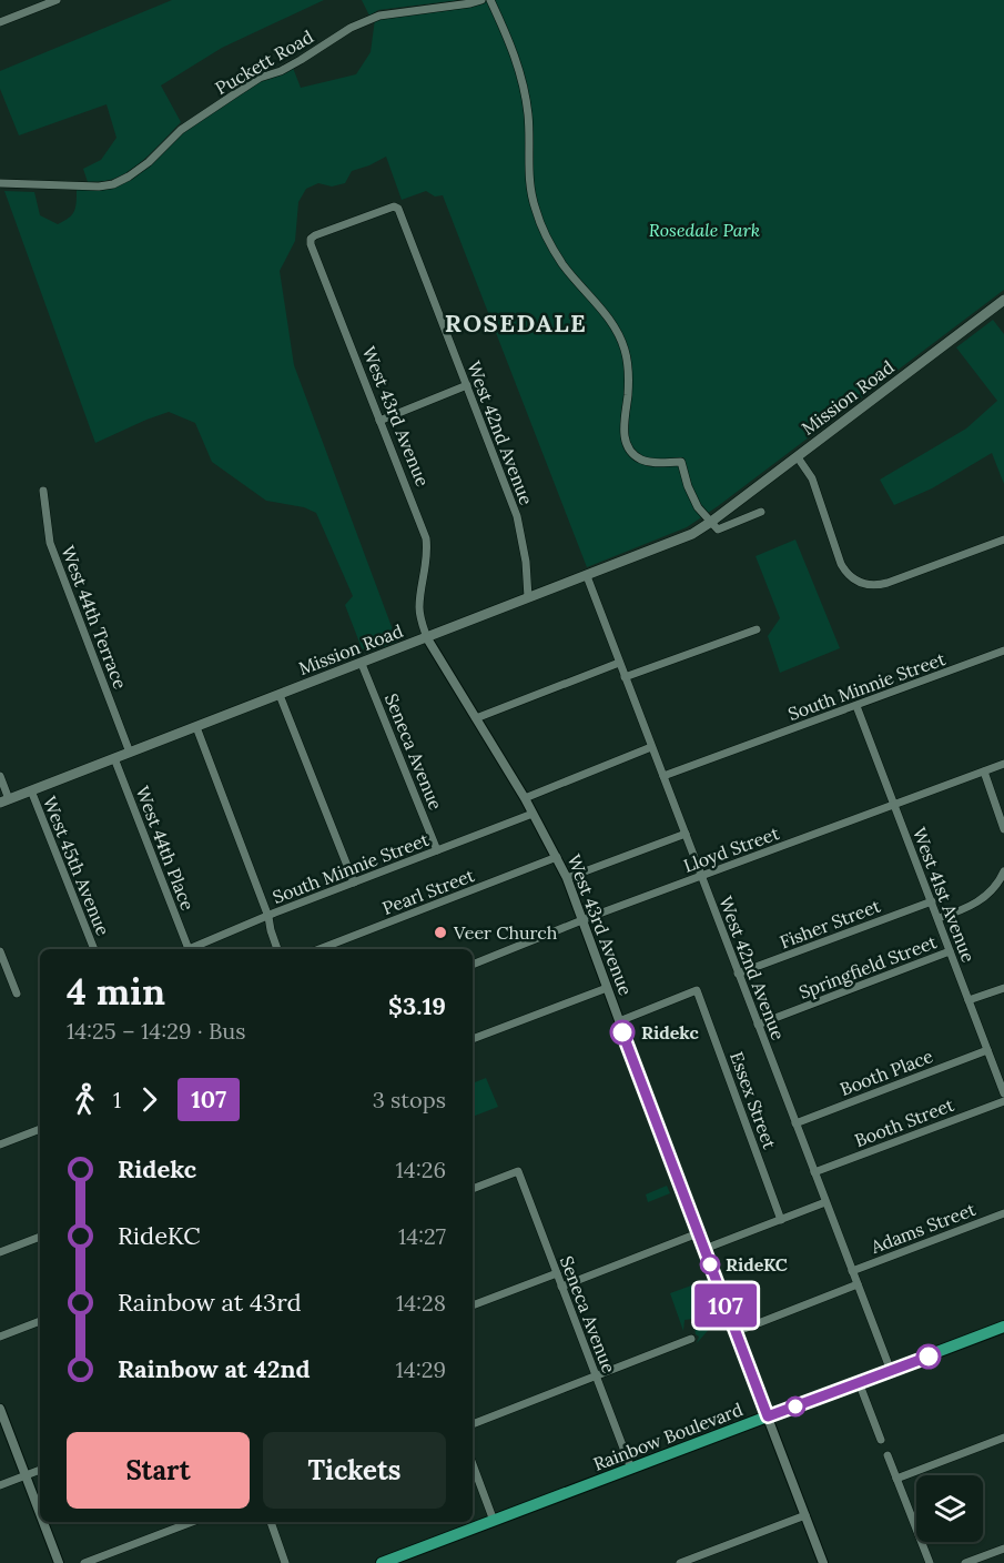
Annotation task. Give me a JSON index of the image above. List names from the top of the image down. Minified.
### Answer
{"streets":{"main road":["Mission Road","Rainbow Boulevard"],"street":["Puckett Road","West 43rd Avenue","West 42nd Avenue","West 44th Terrace","South Minnie Street","Seneca Avenue","West 44th Place","Lloyd Street","West 45th Avenue","Pearl Street","West 41st Avenue","Fisher Street","Springfield Street","Booth Place","Essex Street","Booth Street","Adams Street"]},"crossings":[["Mission Road","West 43rd Avenue"],["Mission Road","West 42nd Avenue"],["Mission Road","West 44th Terrace"],["Mission Road","Seneca Avenue"],["Mission Road","West 44th Place"],["Mission Road","West 45th Avenue"],["West 43rd Avenue","West 42nd Avenue"],["West 43rd Avenue","South Minnie Street"],["West 43rd Avenue","Lloyd Street"],["West 43rd Avenue","Pearl Street"],["West 43rd Avenue","Essex Street"],["West 43rd Avenue","Rainbow Boulevard"],["West 42nd Avenue","South Minnie Street"],["West 42nd Avenue","Lloyd Street"],["West 42nd Avenue","Fisher Street"],["West 42nd Avenue","Springfield Street"],["West 42nd Avenue","Booth Place"],["West 42nd Avenue","Booth Street"],["West 42nd Avenue","Adams Street"],["West 42nd Avenue","Rainbow Boulevard"],["South Minnie Street","Seneca Avenue"],["South Minnie Street","West 41st Avenue"],["Seneca Avenue","Rainbow Boulevard"],["Lloyd Street","West 41st Avenue"],["West 41st Avenue","Fisher Street"],["West 41st Avenue","Springfield Street"],["West 41st Avenue","Booth Place"]],"districts":["ROSEDALE"],"parks":["Rosedale Park"],"places":["Veer Church","Ridekc","RideKC"],"lines":["bus line 107"],"page":{"on_map":"107","heading":["4 min","14:25 – 14:29 · Bus","$3.19"],"legs":["1","107","3 stops"],"list":[{"name":"Ridekc","value":"14:26"},{"name":"RideKC","value":"14:27"},{"name":"Rainbow at 43rd","value":"14:28"},{"name":"Rainbow at 42nd","value":"14:29"}],"buttons":["Start","Tickets"]}}
